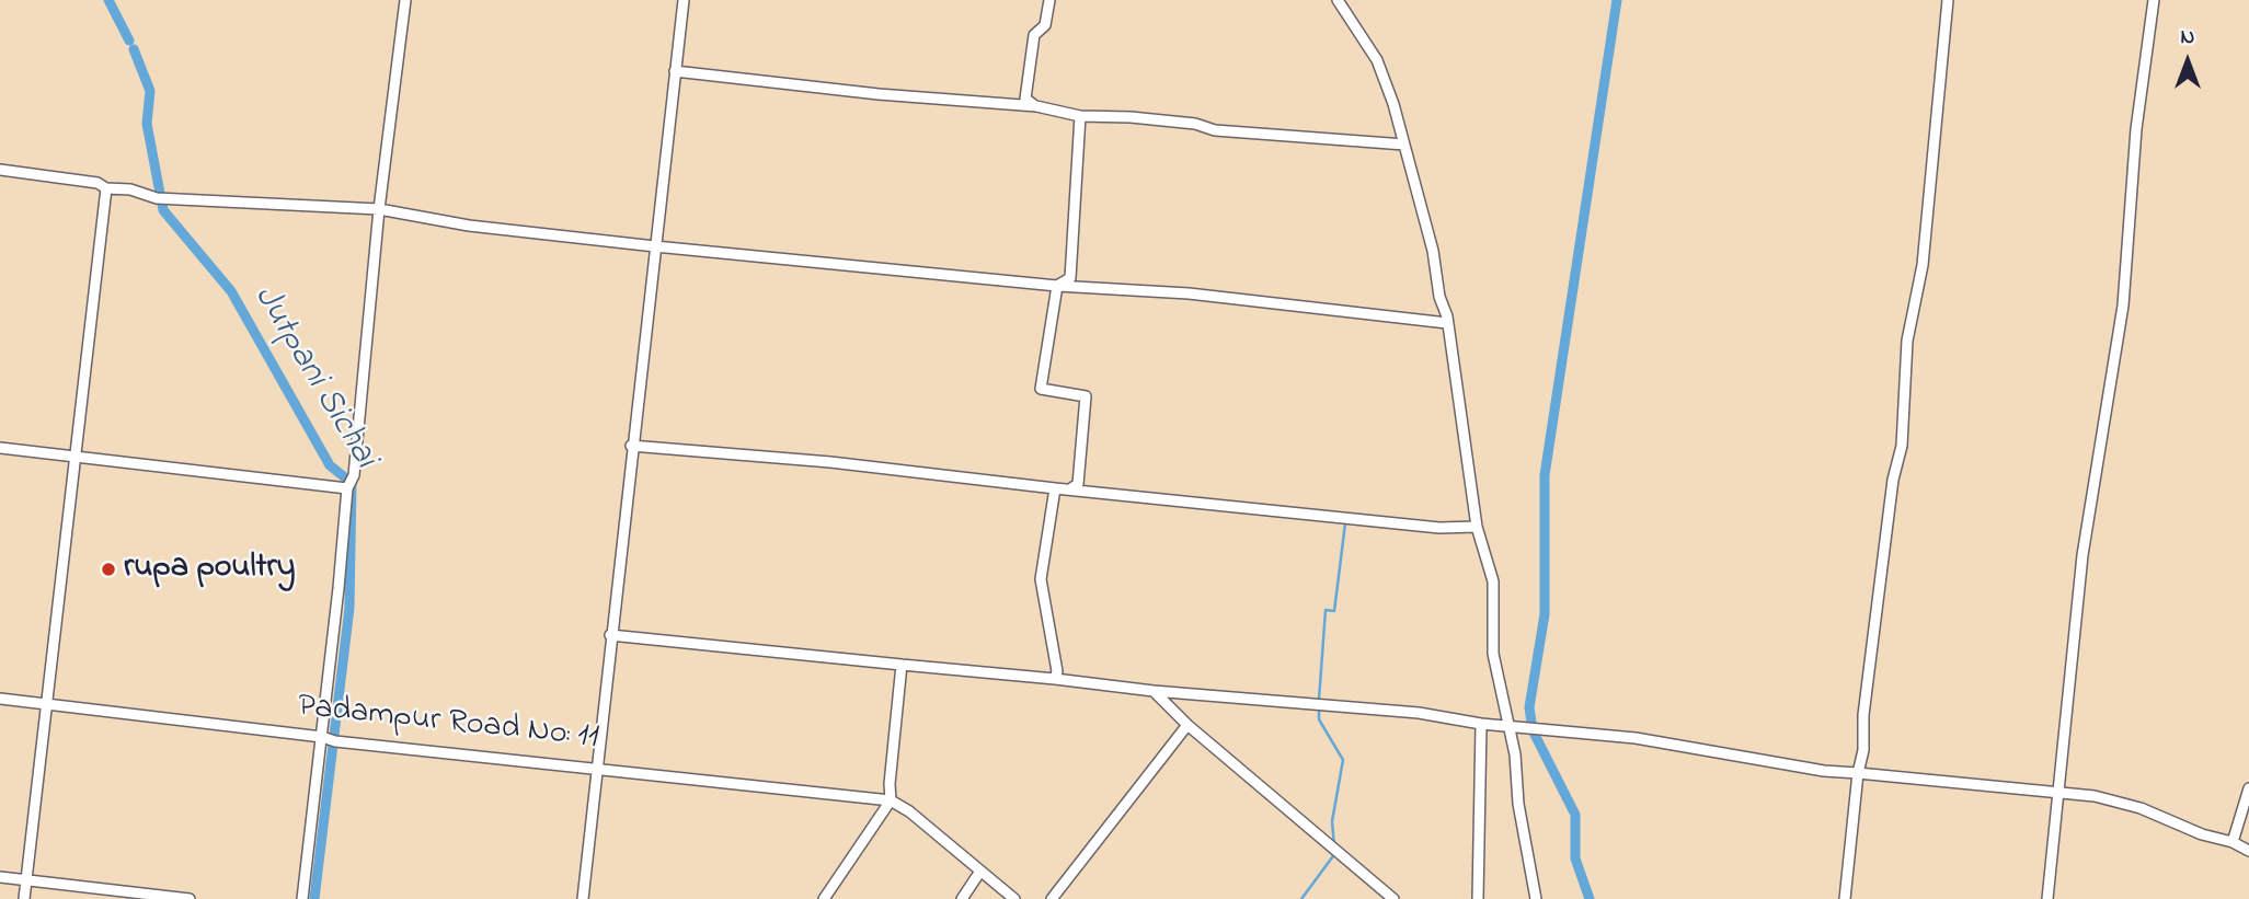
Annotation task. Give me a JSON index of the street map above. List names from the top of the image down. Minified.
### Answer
{"streets":{"street":["Padampur Road No: 11"]},"water":["Jutpani Sichai"],"places":["rupa poultry"],"north":"top"}
